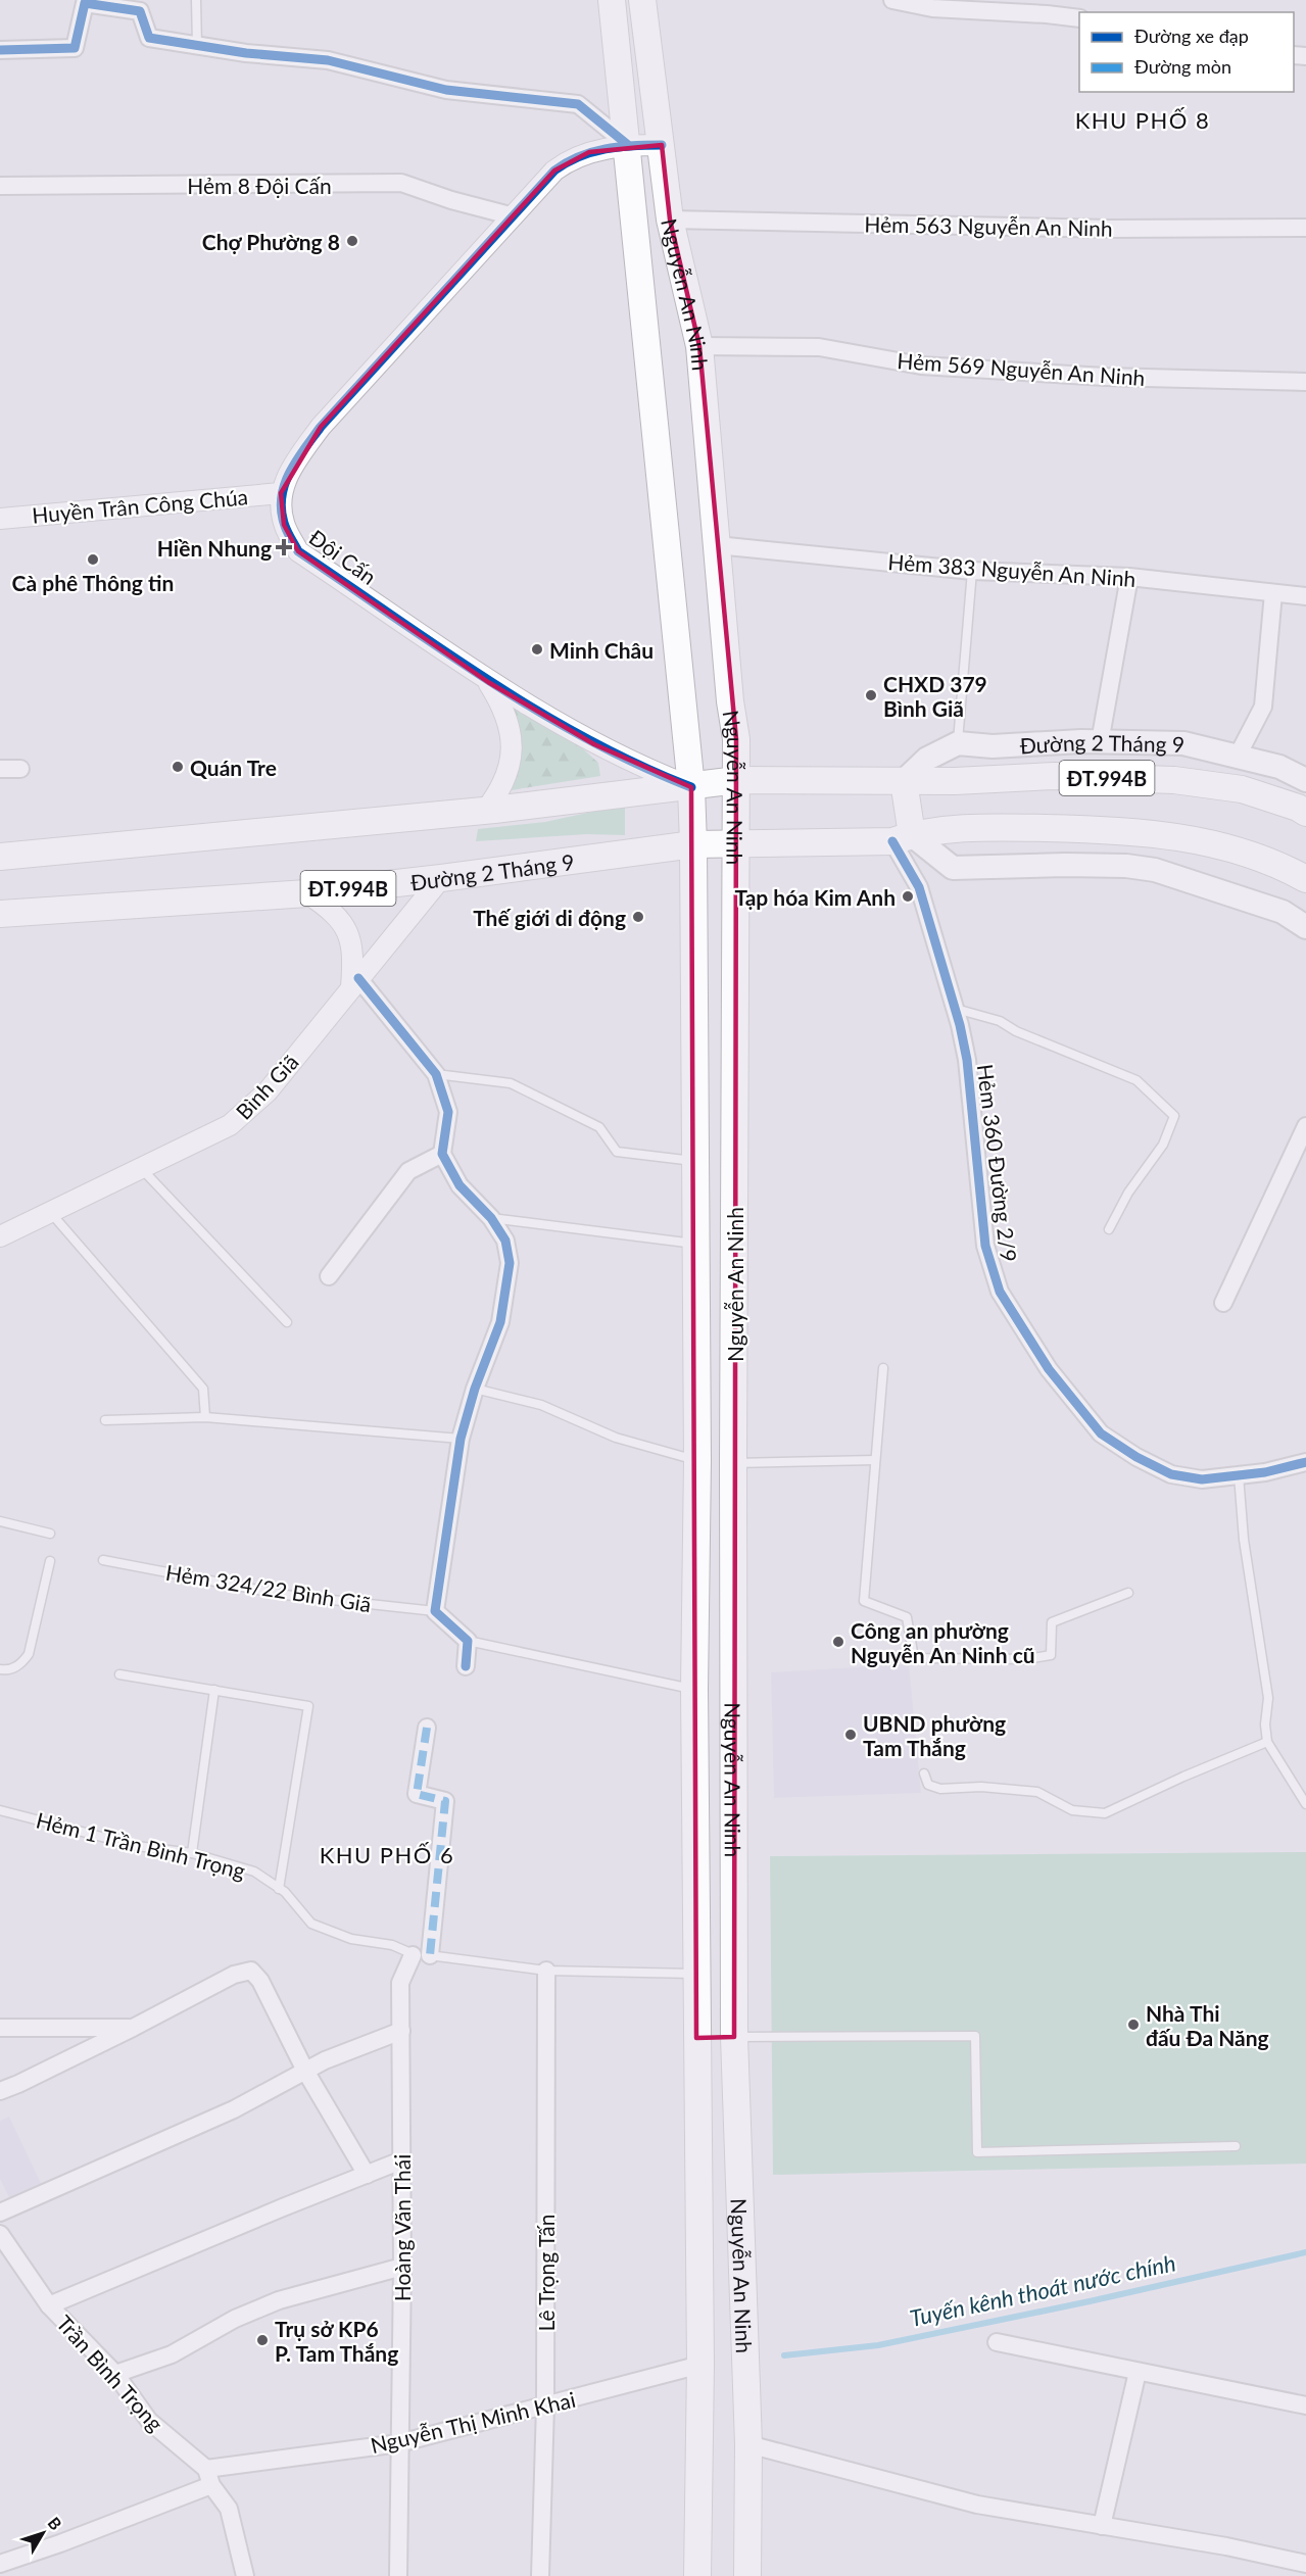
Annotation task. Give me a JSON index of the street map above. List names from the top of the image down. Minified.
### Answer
{"streets":{"main road":["Nguyễn An Ninh","Đường 2 Tháng 9","ĐT.994B"],"street":["Hẻm 8 Đội Cấn","Hẻm 563 Nguyễn An Ninh","Hẻm 569 Nguyễn An Ninh","Huyền Trân Công Chúa","Đội Cấn","Hẻm 383 Nguyễn An Ninh","Bình Giã","Hẻm 360 Đường 2/9","Hoàng Văn Thái","Lê Trọng Tấn","Trần Bình Trọng","Nguyễn Thị Minh Khai"],"lane":["Hẻm 324/22 Bình Giã","Hẻm 1 Trần Bình Trọng"]},"crossings":[["Hẻm 563 Nguyễn An Ninh","Nguyễn An Ninh"],["Nguyễn An Ninh","Hẻm 569 Nguyễn An Ninh"],["Nguyễn An Ninh","Đội Cấn"],["Nguyễn An Ninh","Hẻm 383 Nguyễn An Ninh"],["Nguyễn An Ninh","Đường 2 Tháng 9"],["Nguyễn An Ninh","Hẻm 1 Trần Bình Trọng"],["Nguyễn An Ninh","Nguyễn Thị Minh Khai"],["Huyền Trân Công Chúa","Đội Cấn"],["Đội Cấn","Đường 2 Tháng 9"],["Đường 2 Tháng 9","Bình Giã"],["Đường 2 Tháng 9","Hẻm 360 Đường 2/9"],["Hẻm 1 Trần Bình Trọng","Hoàng Văn Thái"],["Hẻm 1 Trần Bình Trọng","Lê Trọng Tấn"],["Hoàng Văn Thái","Nguyễn Thị Minh Khai"],["Lê Trọng Tấn","Nguyễn Thị Minh Khai"],["Trần Bình Trọng","Nguyễn Thị Minh Khai"]],"districts":["KHU PHỐ 8","KHU PHỐ 6"],"water":["Tuyến kênh thoát nước chính"],"places":{"other":["Chợ Phường 8","Cà phê Thông tin","Minh Châu","CHXD 379 Bình Giã","Quán Tre","Tạp hóa Kim Anh","Thế giới di động","Công an phường Nguyễn An Ninh cũ","UBND phường Tam Thắng","Nhà Thi đấu Đa Năng","Trụ sở KP6 P. Tam Thắng"],"health":["Hiền Nhung"]},"legend":["Đường xe đạp","Đường mòn"],"north":"top right"}
